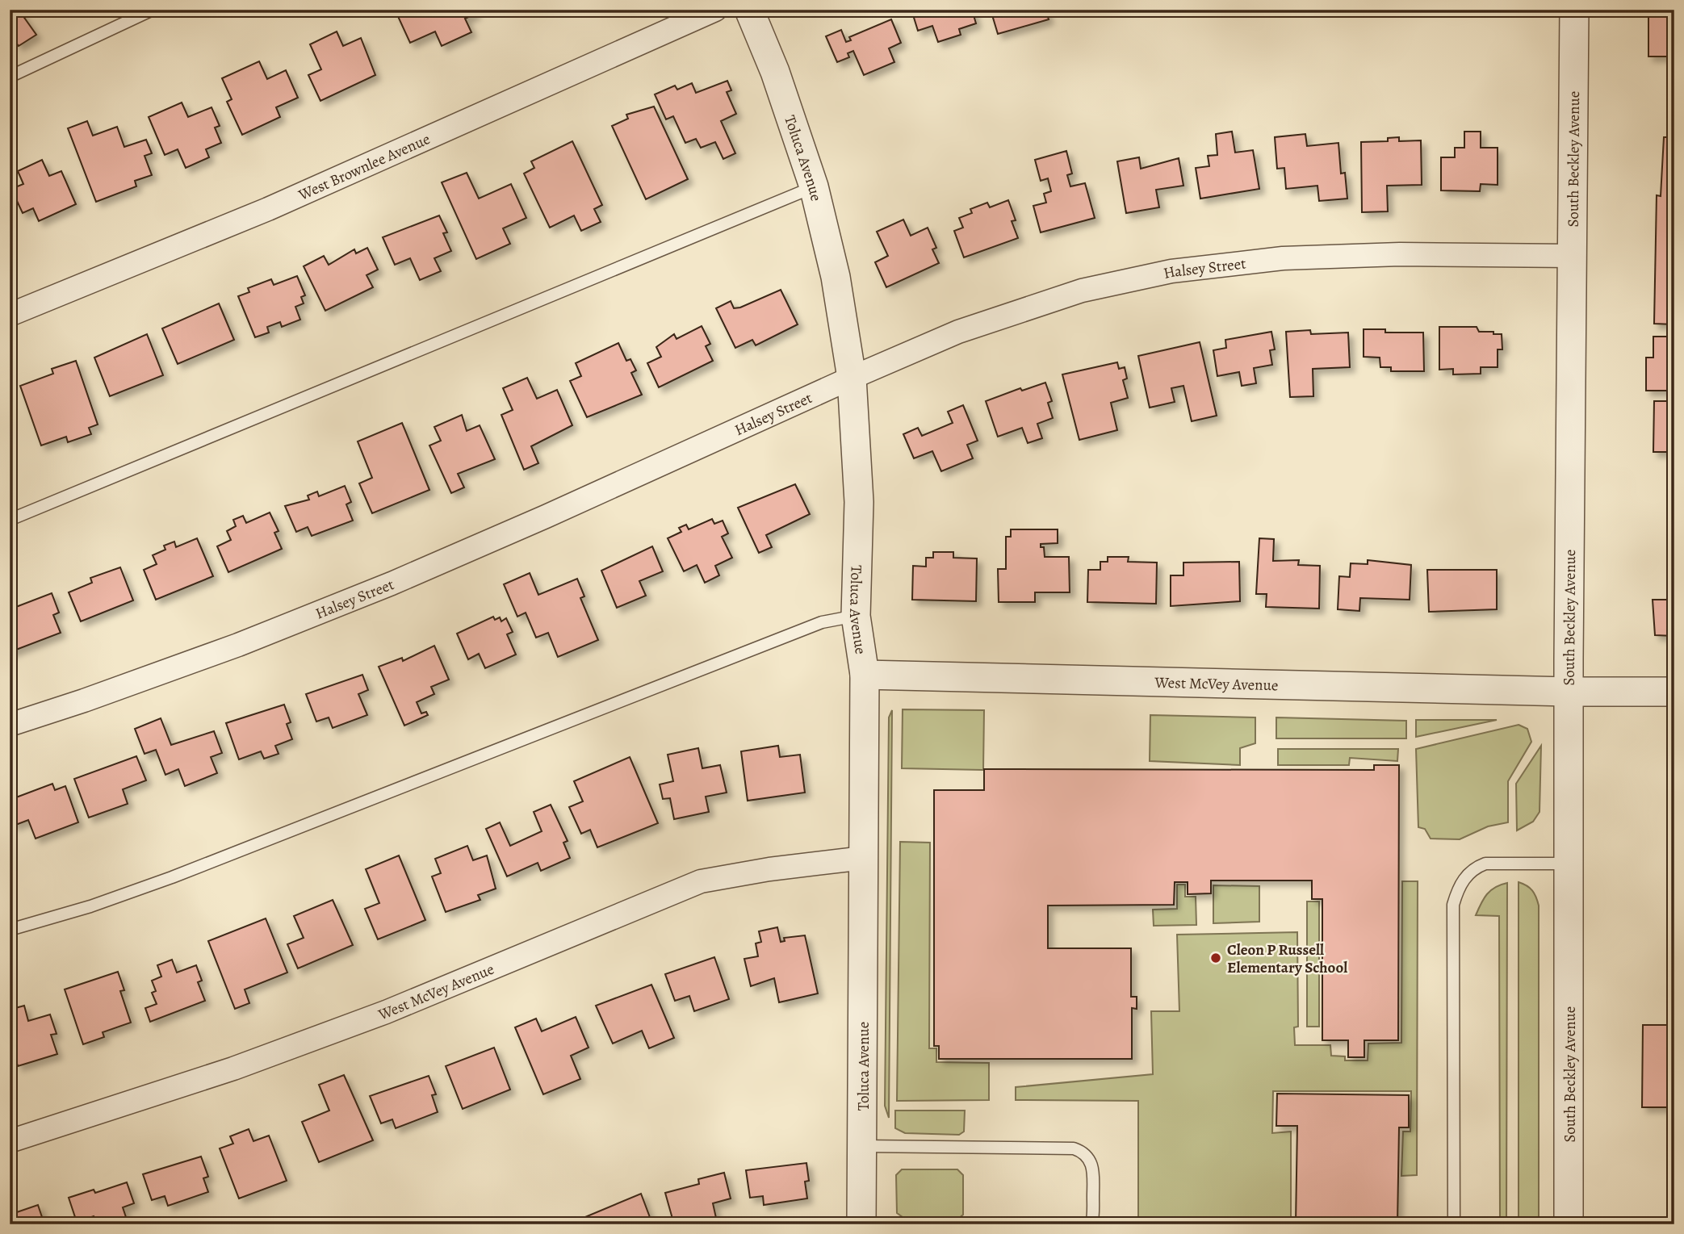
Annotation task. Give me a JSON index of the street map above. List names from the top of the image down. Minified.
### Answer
{"streets":{"street":["Toluca Avenue","South Beckley Avenue","West Brownlee Avenue","Halsey Street","West McVey Avenue"]},"crossings":[["Toluca Avenue","Halsey Street"],["Toluca Avenue","West McVey Avenue"],["South Beckley Avenue","Halsey Street"],["South Beckley Avenue","West McVey Avenue"]],"places":["Cleon P Russell Elementary School"]}
